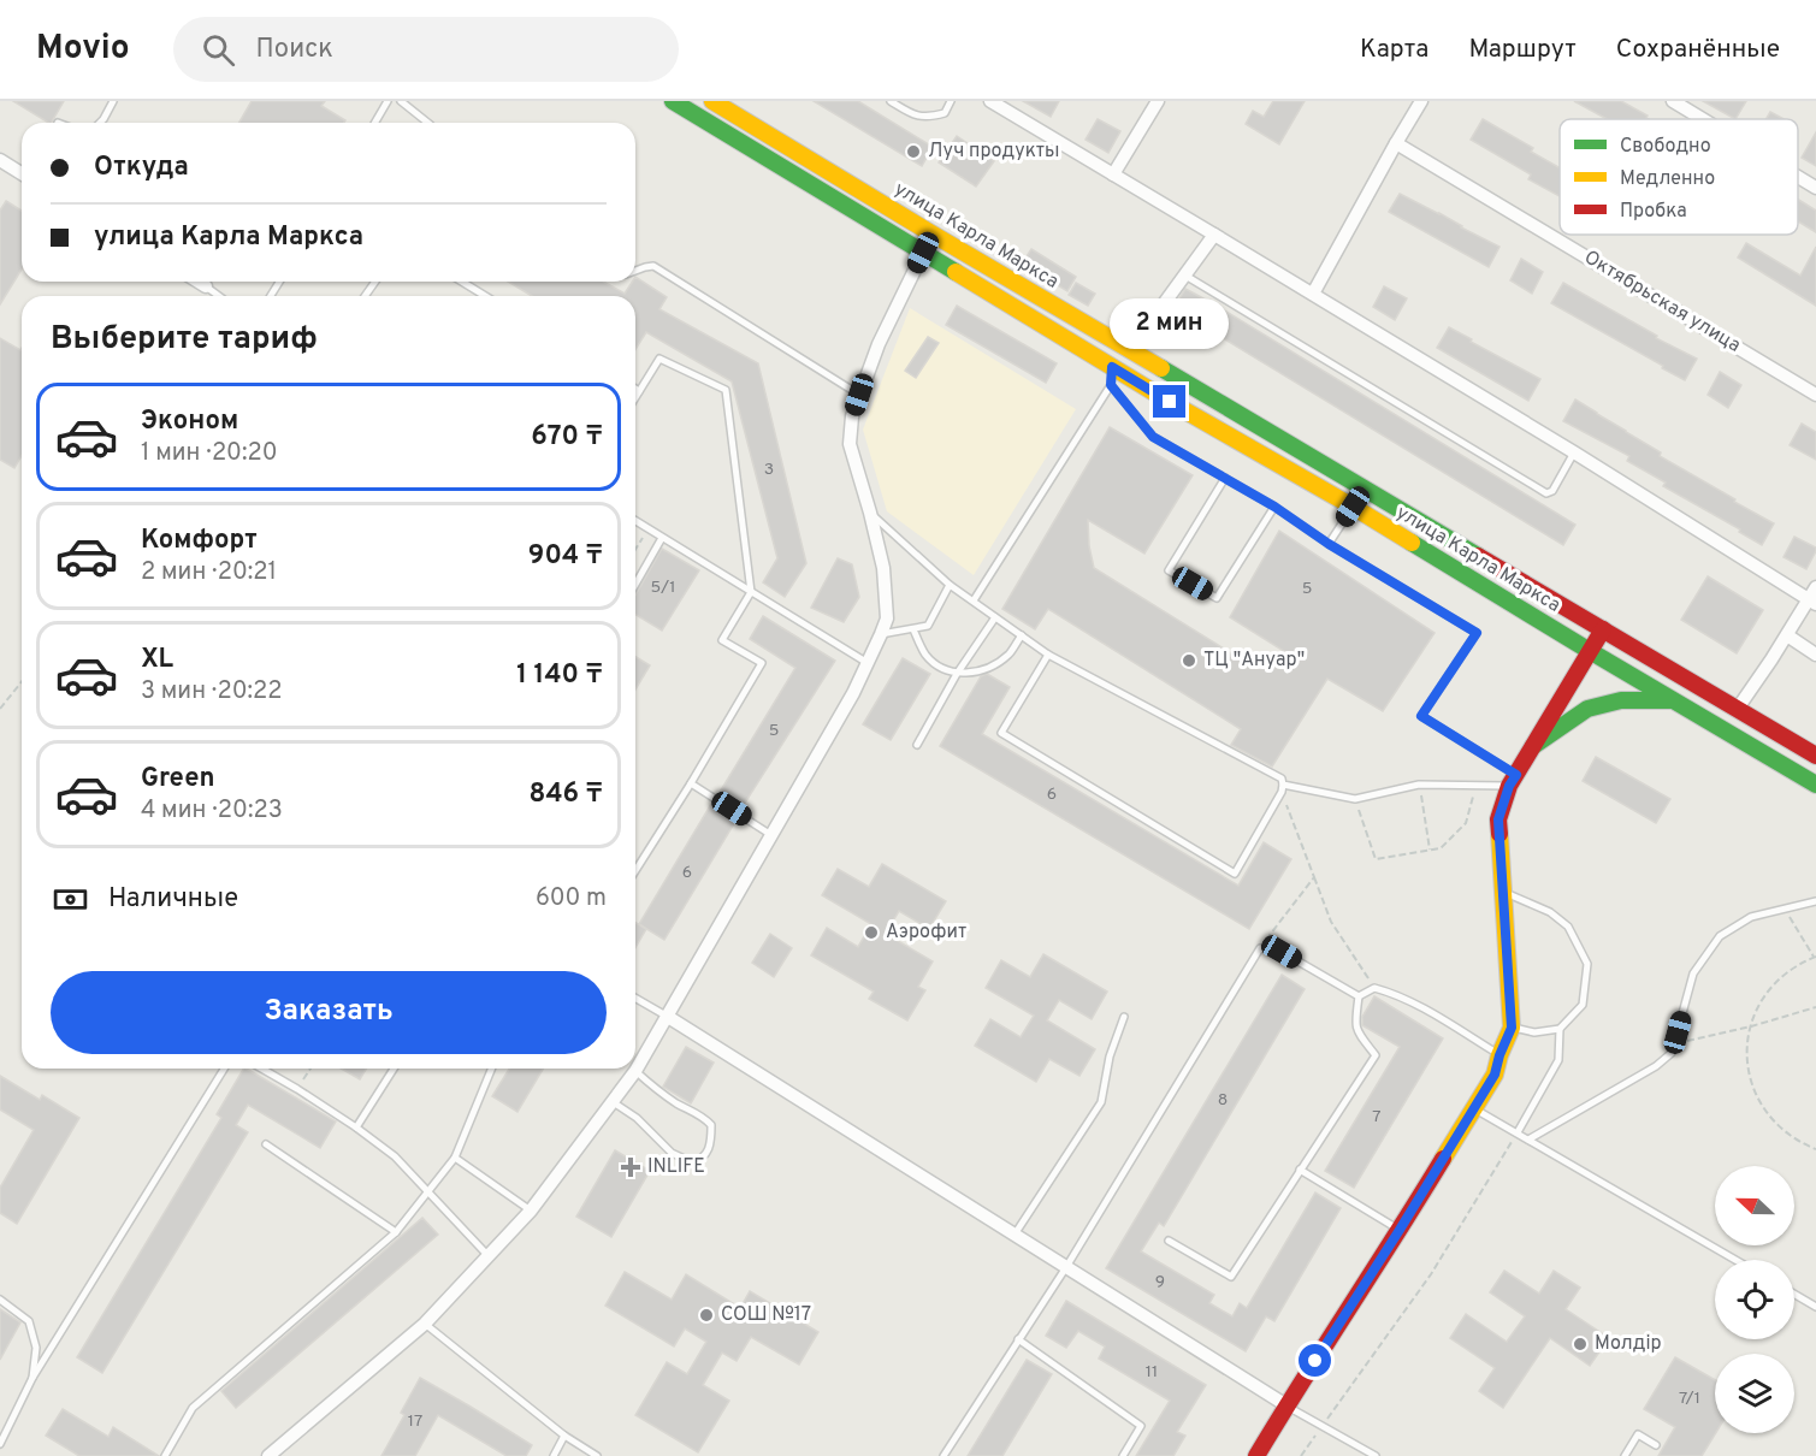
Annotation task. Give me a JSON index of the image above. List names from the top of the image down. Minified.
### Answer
{"streets":{"main road":["улица Карла Маркса"],"street":["Октябрьская улица"]},"places":{"other":["Луч продукты","ТЦ \"Ануар\"","Аэрофит","СОШ №17","Молдiр"],"health":["INLIFE"]},"house_numbers":["3","5/1","5","5","6","6","8","7","9","11","7/1","17"],"legend":["Свободно","Медленно","Пробка"],"north":"left","page":{"header":"Movio","search":"Поиск","nav":["Карта","Маршрут","Сохранённые"],"banner":["Откуда","улица Карла Маркса"],"heading":"Выберите тариф","bubble":"2 мин","list":[{"name":"Эконом","note":"1 мин · 20:20","value":"670 ₸"},{"name":"Комфорт","note":"2 мин · 20:21","value":"904 ₸"},{"name":"XL","note":"3 мин · 20:22","value":"1 140 ₸"},{"name":"Green","note":"4 мин · 20:23","value":"846 ₸"}],"pay":["Наличные","600 m"],"buttons":"Заказать"}}
